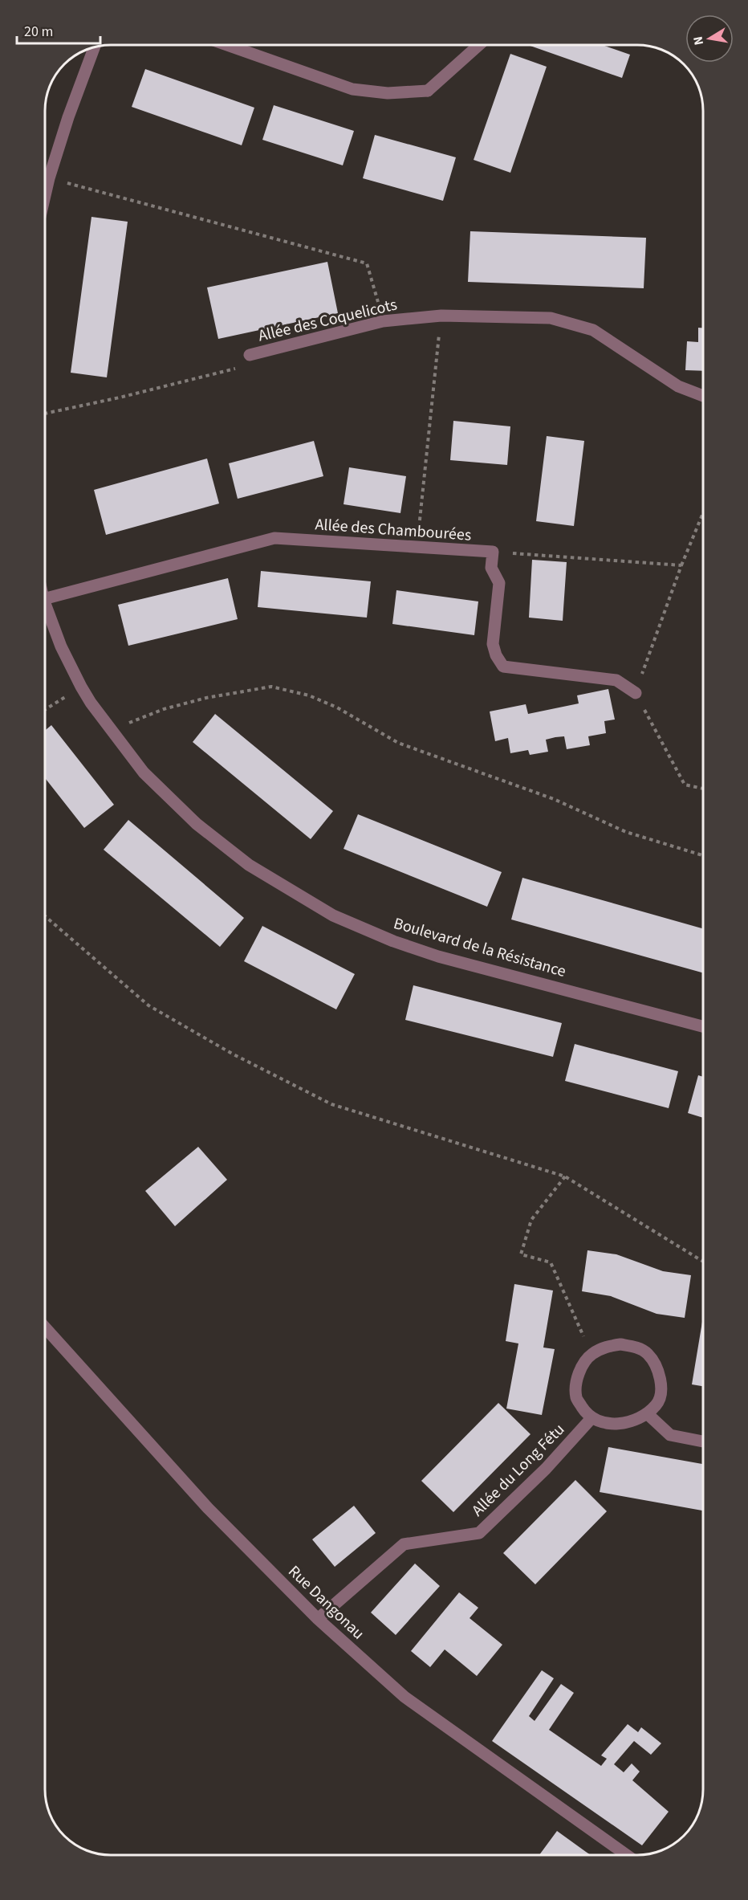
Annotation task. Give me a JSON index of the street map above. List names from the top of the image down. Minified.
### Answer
{"streets":{"street":["Allée des Coquelicots","Allée des Chambourées","Boulevard de la Résistance","Allée du Long Fétu","Rue Dangonau"]},"crossings":[["Allée du Long Fétu","Rue Dangonau"]],"scale_bar":"20 m","north":"left"}
